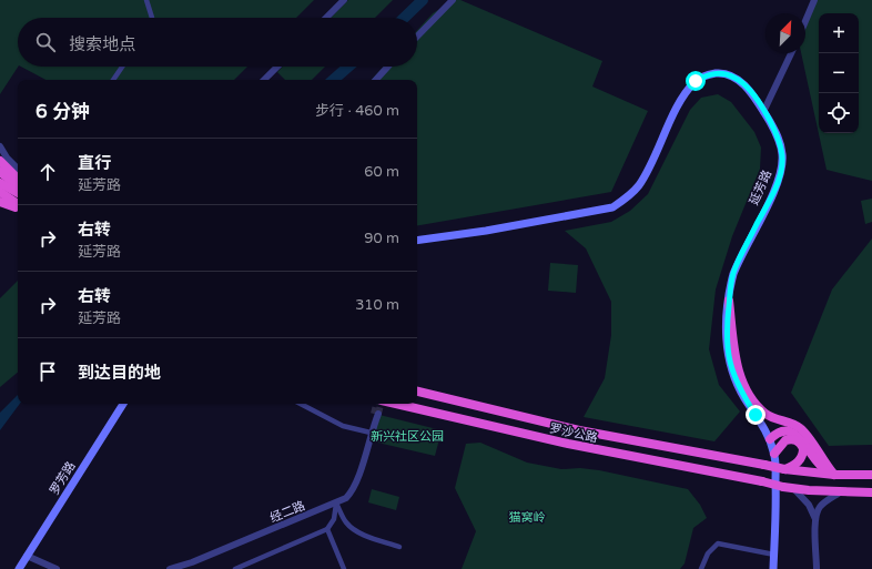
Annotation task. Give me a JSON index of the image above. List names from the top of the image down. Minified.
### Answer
{"streets":{"highway":["罗沙公路"],"main road":["延芳路","罗芳路"],"street":["经二路"]},"parks":["新兴社区公园","猫窝岭"],"north":"top right","page":{"map_buttons":["+","−"],"search":"搜索地点","heading":["6 分钟","步行 · 460 m"],"list":[["直行","延芳路","60 m"],["右转","延芳路","90 m"],["右转","延芳路","310 m"],"到达目的地"]}}
